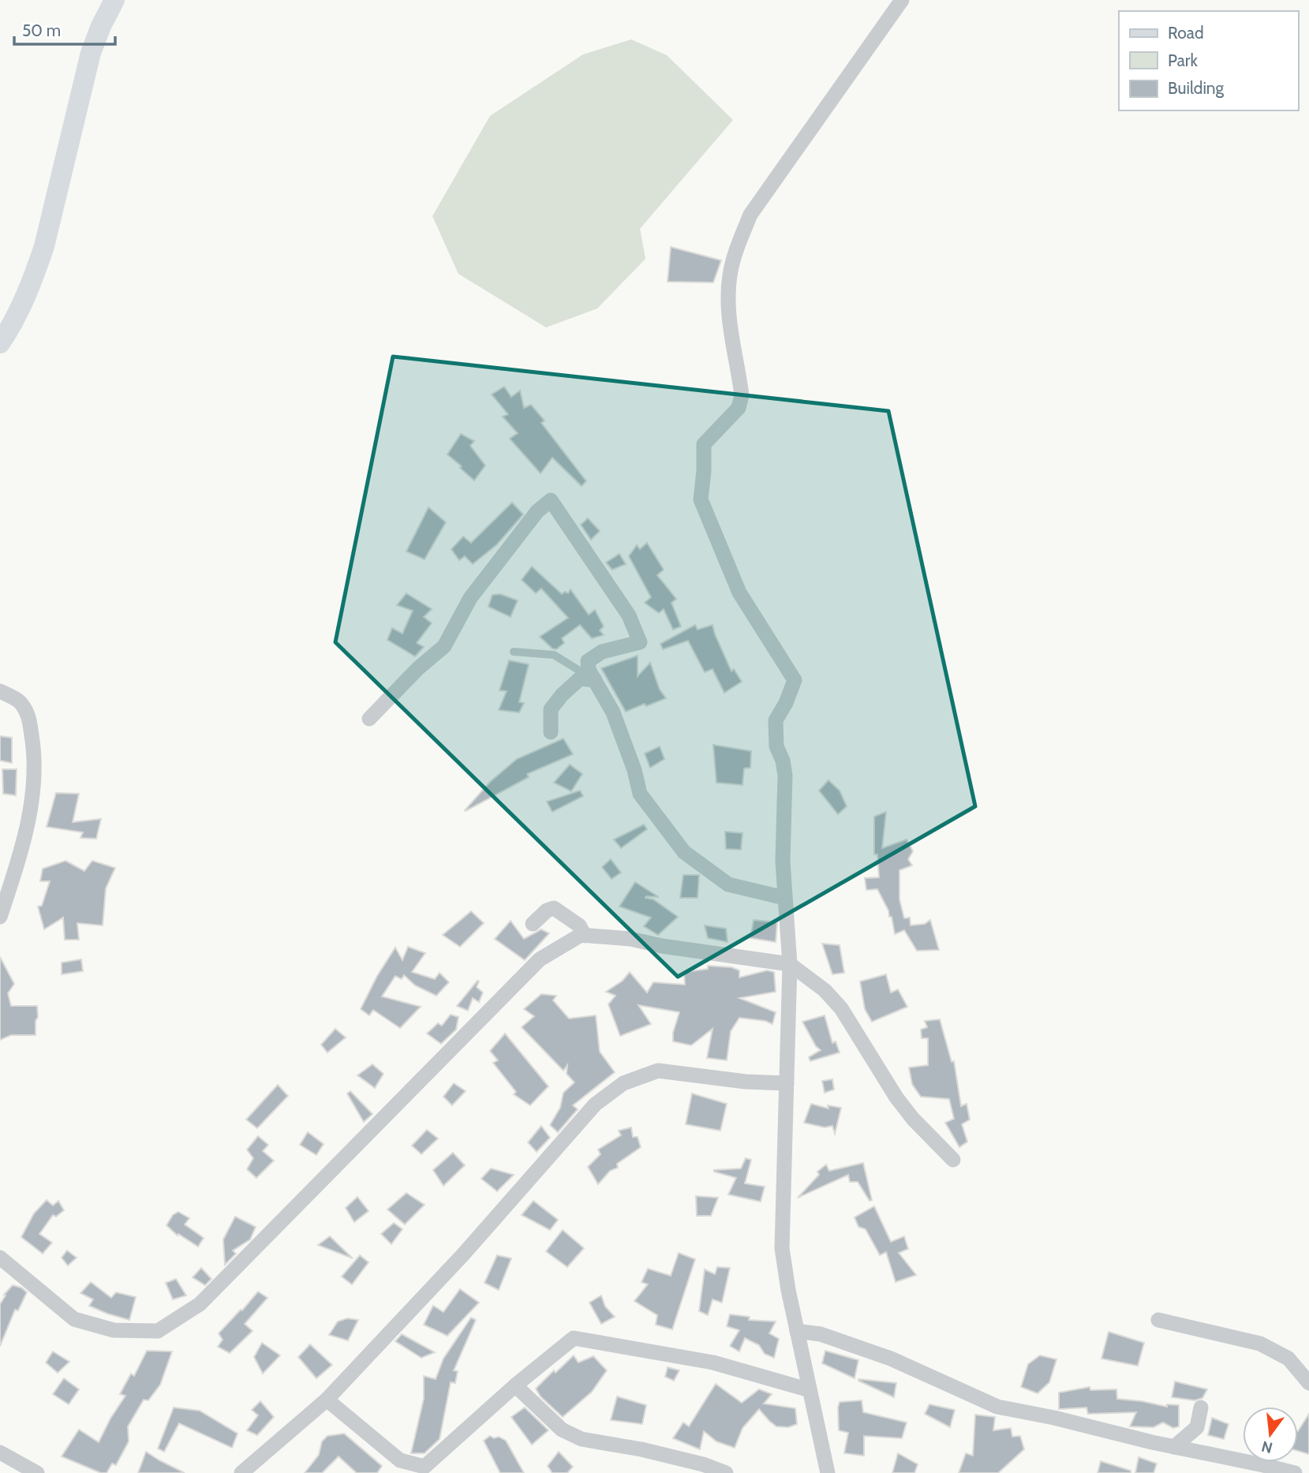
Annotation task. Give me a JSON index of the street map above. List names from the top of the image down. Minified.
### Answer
{"legend":["Road","Park","Building"],"scale_bar":"50 m","north":"bottom"}
